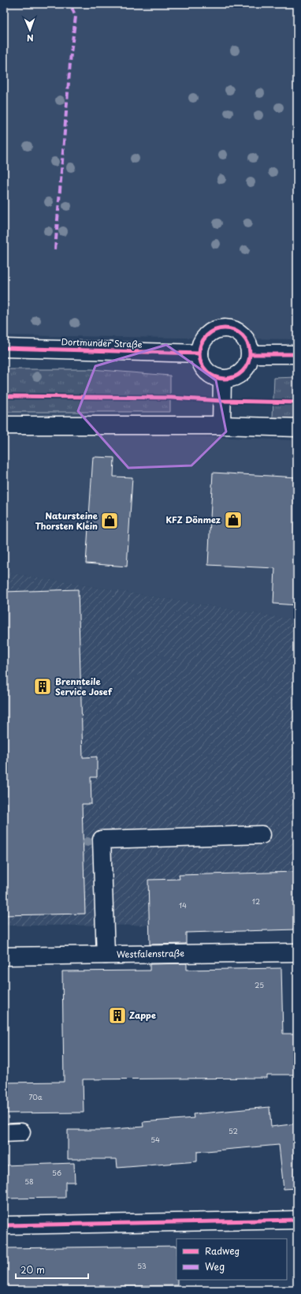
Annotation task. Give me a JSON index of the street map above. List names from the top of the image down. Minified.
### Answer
{"streets":{"street":["Dortmunder Straße","Westfalenstraße"]},"places":{"shop":["KFZ Dönmez","Natursteine Thorsten Klein"],"building":["Brennteile Service Josef","Zappe"]},"house_numbers":["12","14","25","70a","52","54","56","58","53"],"legend":["Radweg","Weg"],"scale_bar":"20 m","north":"bottom"}
